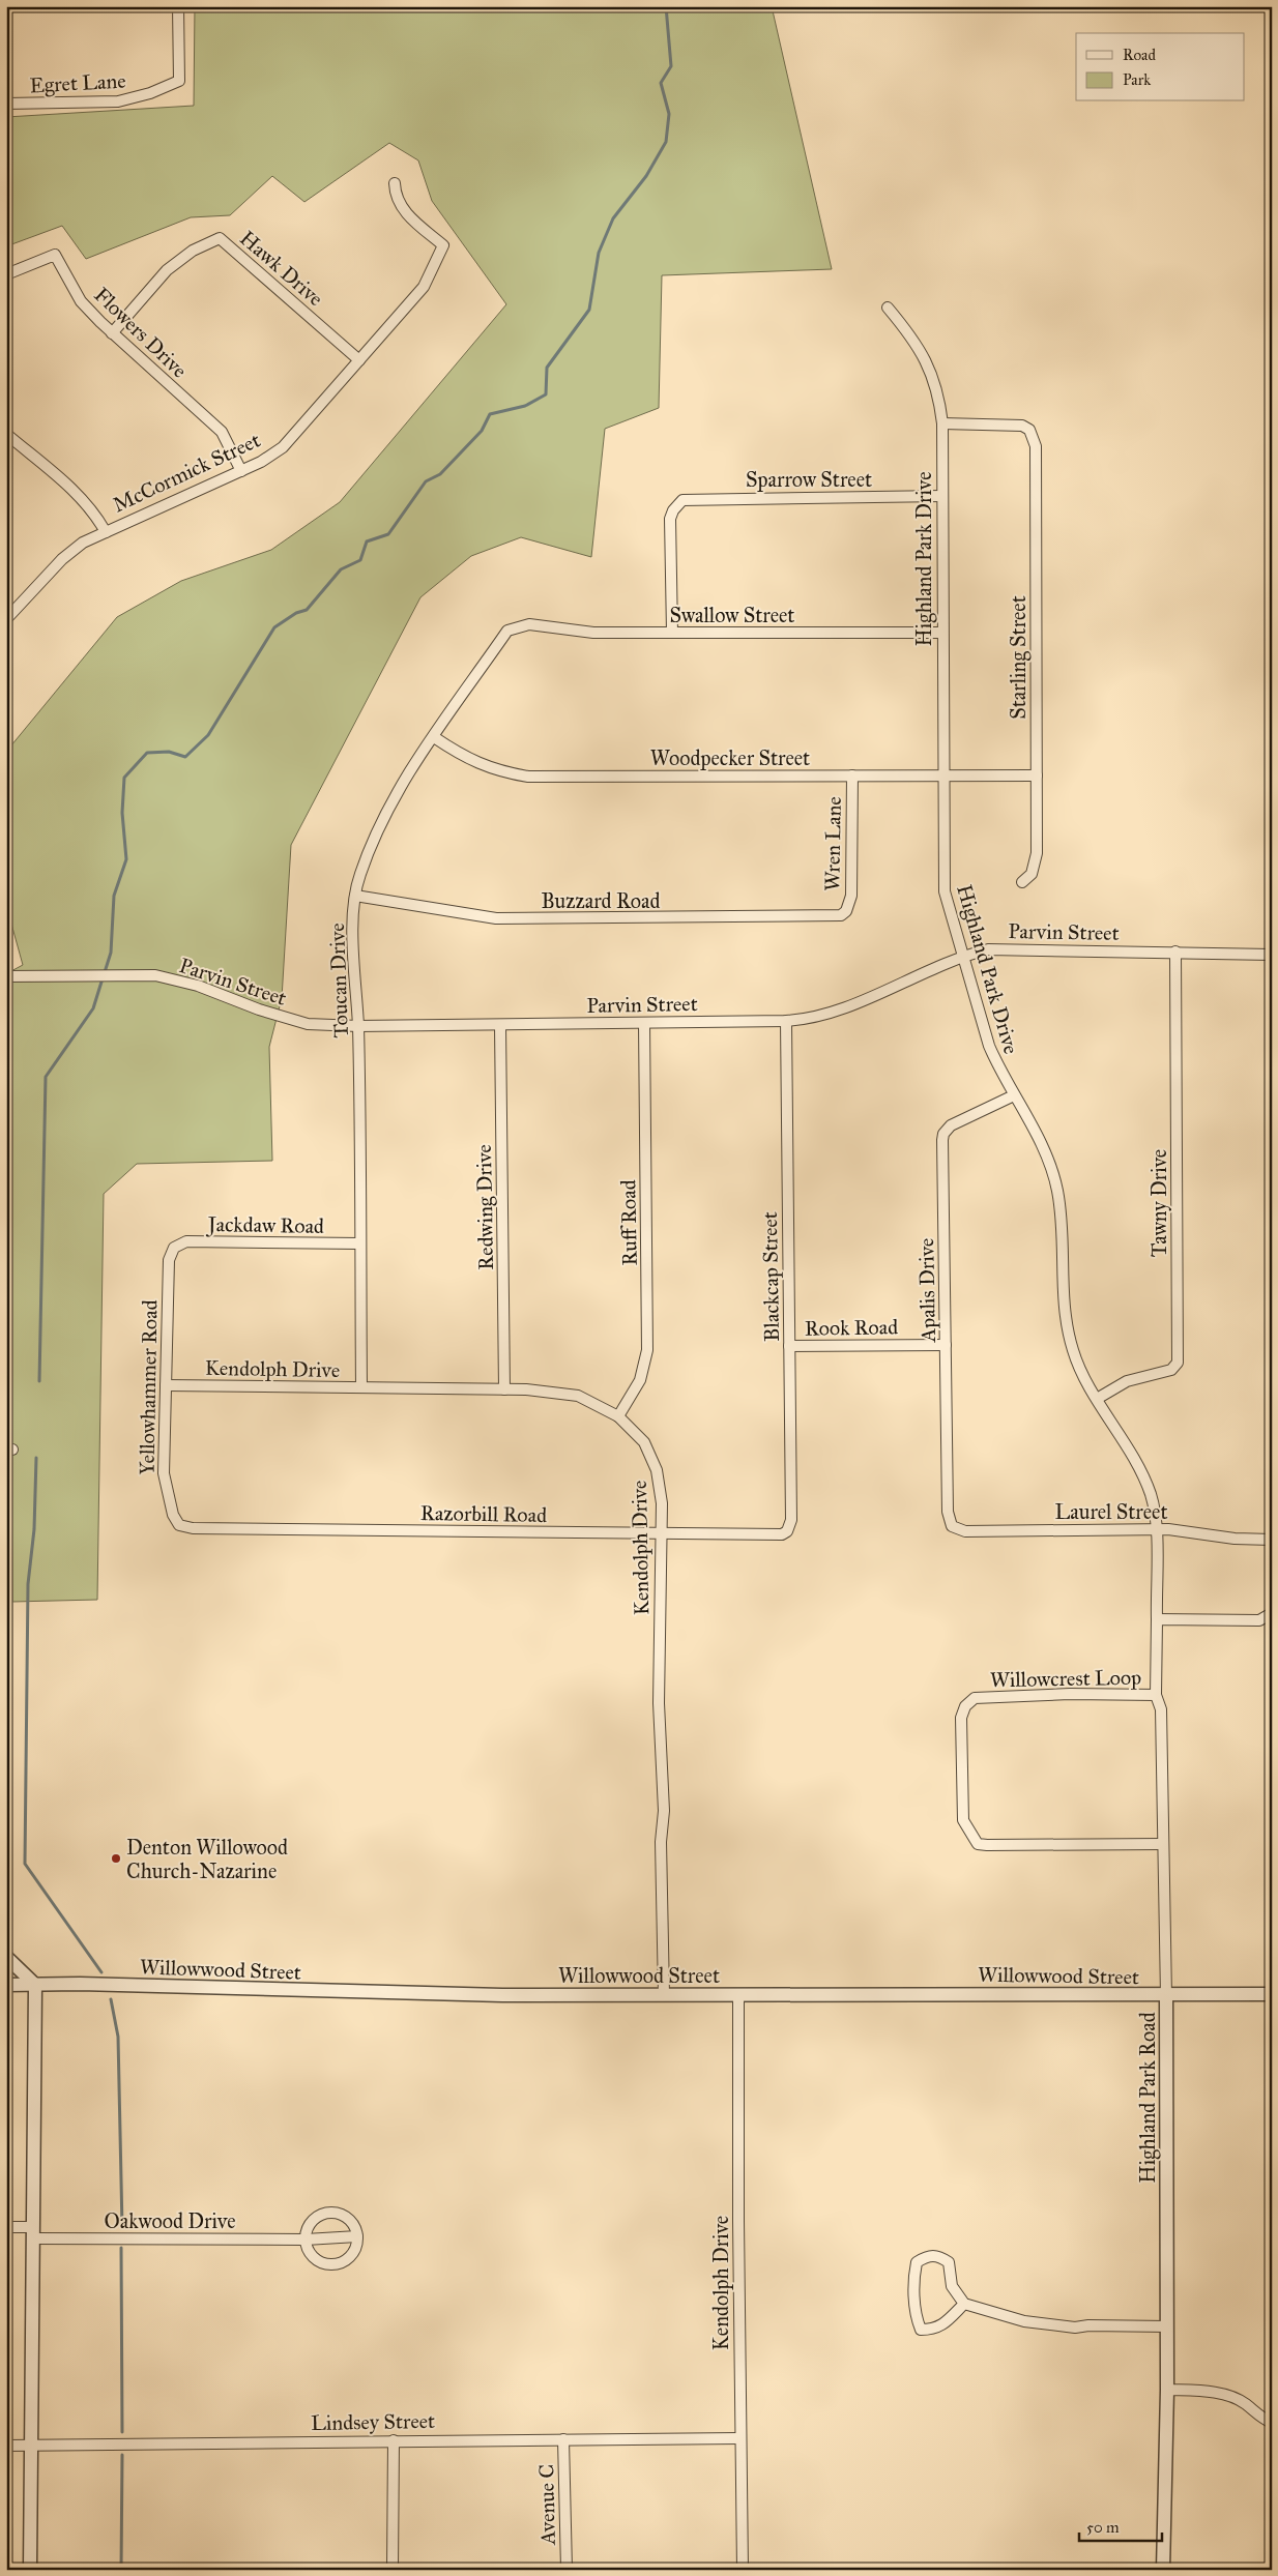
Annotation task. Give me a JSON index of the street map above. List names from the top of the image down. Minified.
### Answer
{"streets":{"street":["Egret Lane","Hawk Drive","Flowers Drive","McCormick Street","Sparrow Street","Highland Park Drive","Swallow Street","Starling Street","Woodpecker Street","Wren Lane","Buzzard Road","Parvin Street","Toucan Drive","Tawny Drive","Redwing Drive","Ruff Road","Jackdaw Road","Blackcap Street","Apalis Drive","Rook Road","Kendolph Drive","Yellowhammer Road","Laurel Street","Razorbill Road","Willowcrest Loop","Willowwood Street","Highland Park Road","Oakwood Drive","Lindsey Street","Avenue C"]},"crossings":[["Hawk Drive","Flowers Drive"],["Hawk Drive","McCormick Street"],["Flowers Drive","McCormick Street"],["Sparrow Street","Highland Park Drive"],["Sparrow Street","Swallow Street"],["Highland Park Drive","Swallow Street"],["Highland Park Drive","Starling Street"],["Highland Park Drive","Woodpecker Street"],["Highland Park Drive","Parvin Street"],["Highland Park Drive","Tawny Drive"],["Highland Park Drive","Apalis Drive"],["Highland Park Drive","Laurel Street"],["Highland Park Drive","Highland Park Road"],["Swallow Street","Toucan Drive"],["Starling Street","Woodpecker Street"],["Woodpecker Street","Wren Lane"],["Woodpecker Street","Toucan Drive"],["Wren Lane","Buzzard Road"],["Buzzard Road","Toucan Drive"],["Parvin Street","Toucan Drive"],["Parvin Street","Tawny Drive"],["Parvin Street","Redwing Drive"],["Parvin Street","Ruff Road"],["Parvin Street","Blackcap Street"],["Toucan Drive","Jackdaw Road"],["Toucan Drive","Kendolph Drive"],["Redwing Drive","Kendolph Drive"],["Ruff Road","Kendolph Drive"],["Jackdaw Road","Yellowhammer Road"],["Blackcap Street","Rook Road"],["Blackcap Street","Razorbill Road"],["Apalis Drive","Rook Road"],["Apalis Drive","Laurel Street"],["Kendolph Drive","Yellowhammer Road"],["Kendolph Drive","Razorbill Road"],["Kendolph Drive","Willowwood Street"],["Kendolph Drive","Lindsey Street"],["Yellowhammer Road","Razorbill Road"],["Willowcrest Loop","Highland Park Road"],["Willowwood Street","Highland Park Road"],["Lindsey Street","Avenue C"]],"places":["Denton Willowood Church-Nazarine"],"legend":["Road","Park"],"scale_bar":"50 m"}
